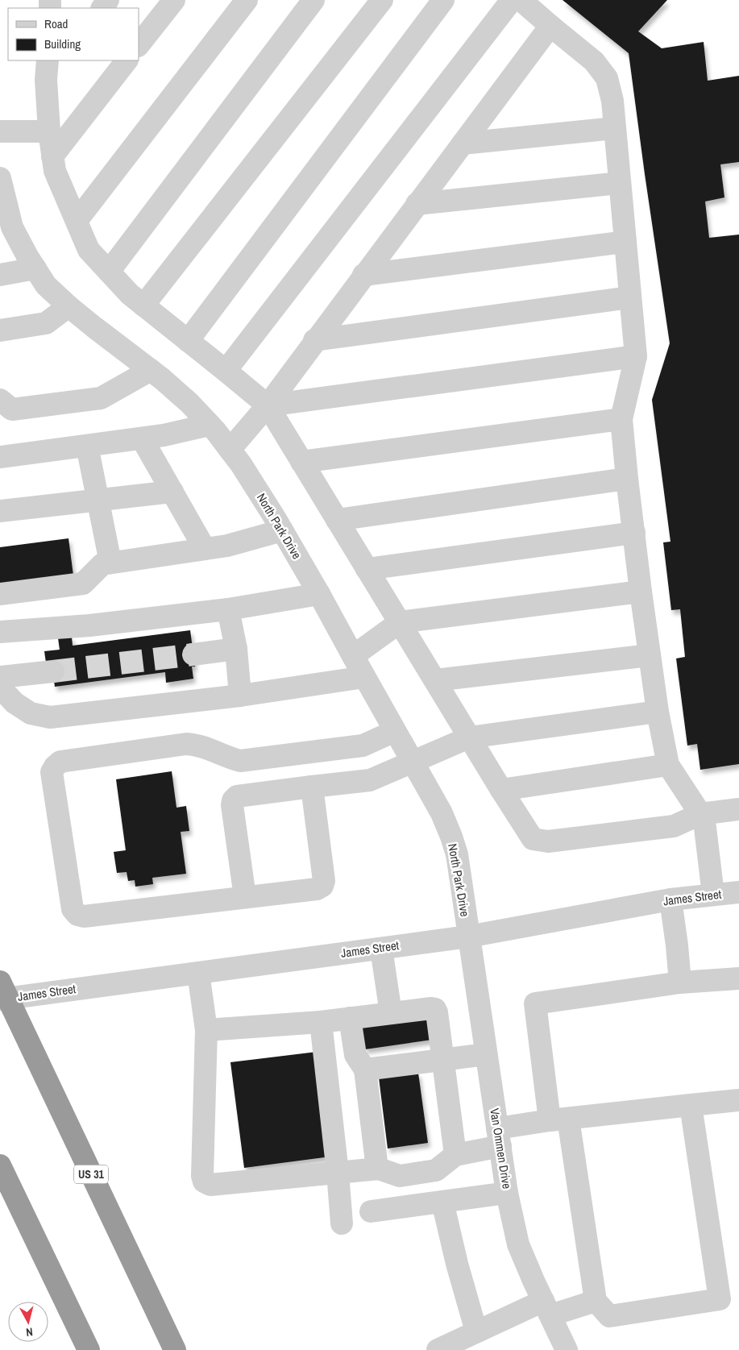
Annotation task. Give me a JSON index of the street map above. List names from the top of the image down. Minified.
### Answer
{"streets":{"highway":["US 31"],"street":["North Park Drive","James Street","Van Ommen Drive"]},"crossings":[["North Park Drive","James Street"],["North Park Drive","Van Ommen Drive"],["James Street","Van Ommen Drive"],["James Street","US 31"]],"legend":["Road","Building"],"north":"bottom"}
